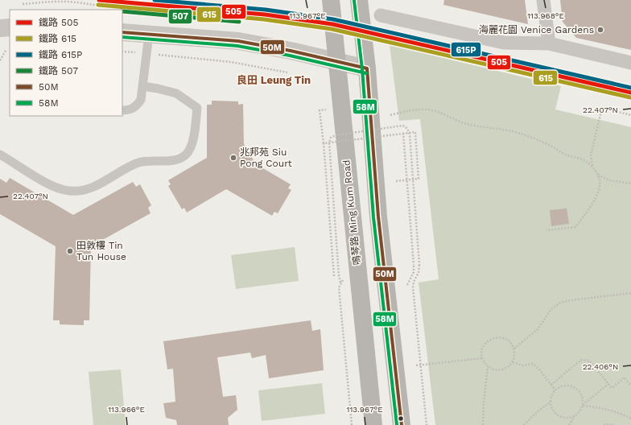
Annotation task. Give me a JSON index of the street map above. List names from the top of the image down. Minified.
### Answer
{"streets":{"main road":["鳴琴路 Ming Kum Road"]},"districts":["良田 Leung Tin"],"places":["海麗花園 Venice Gardens","兆邦苑 Siu Pong Court","田敦樓 Tin Tun House"],"lines":["rail line 505","rail line 615P","transit line 58M","rail line 615","rail line 507","transit line 50M"],"legend":["鐵路 505","鐵路 615","鐵路 615P","鐵路 507","50M","58M"],"coordinates":["113.967°E","113.968°E","22.407°N","22.406°N","113.966°E"]}
